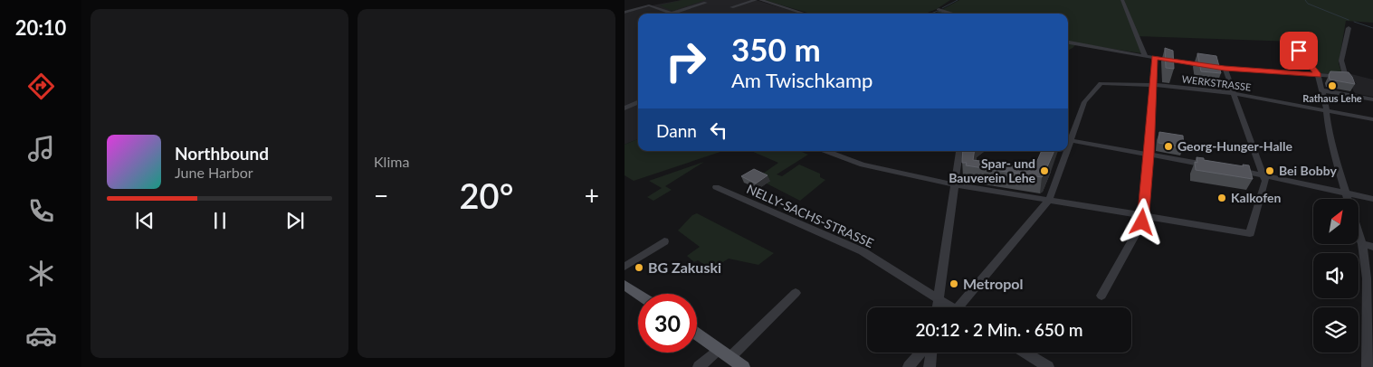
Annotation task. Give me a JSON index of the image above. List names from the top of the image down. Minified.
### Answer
{"streets":{"street":["WERKSTRASSE","NELLY-SACHS-STRASSE"]},"places":["Rathaus Lehe","Georg-Hunger-Halle","Spar- und Bauverein Lehe","Bei Bobby","Kalkofen","BG Zakuski","Metropol"],"north":"top right","page":{"tabs":"20:10","tile":"Klima","turn":["350 m","Am Twischkamp"],"then":"Dann","song":["Northbound","June Harbor"],"heat":["−","20°","+"],"limit":"30","trip":"20:12 · 2 Min. · 650 m"}}
